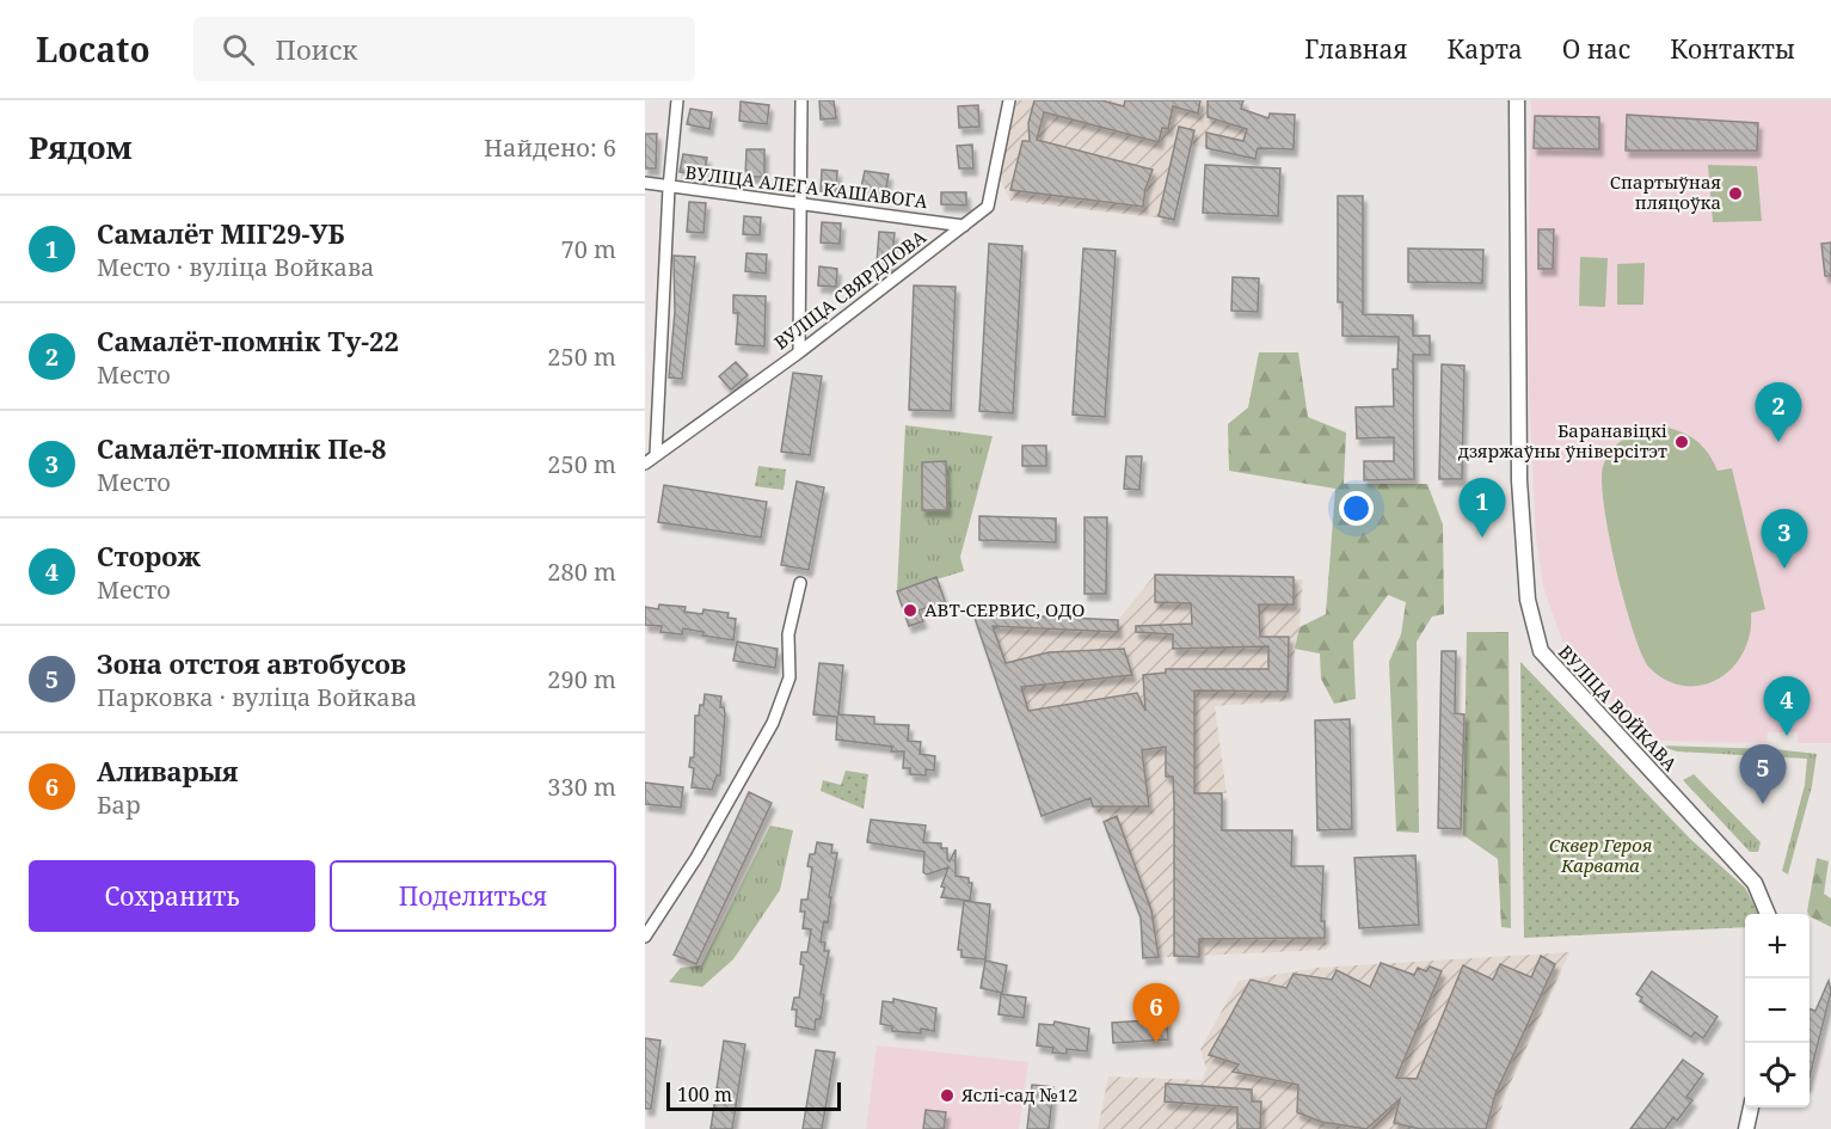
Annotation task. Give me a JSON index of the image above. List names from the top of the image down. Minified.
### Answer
{"streets":{"main road":["ВУЛІЦА ВОЙКАВА"],"street":["ВУЛІЦА АЛЕГА КАШАВОГА","ВУЛІЦА СВЯРДЛОВА"]},"crossings":[["ВУЛІЦА АЛЕГА КАШАВОГА","ВУЛІЦА СВЯРДЛОВА"]],"parks":["Сквер Героя Карвата"],"places":["Спартыўная пляцоўка","Баранавіцкі дзяржаўны ўніверсітэт","АВТ-СЕРВИС, ОДО","Яслі-сад №12"],"scale_bar":"100 m","page":{"header":"Locato","search":"Поиск","nav":["Главная","Карта","О нас","Контакты"],"heading":["Рядом","Найдено: 6"],"list":[{"mark":"1","name":"Самалёт МІГ29-УБ","note":"Место · вуліца Войкава","value":"70 m"},{"mark":"2","name":"Самалёт-помнік Ту-22","note":"Место","value":"250 m"},{"mark":"3","name":"Самалёт-помнік Пе-8","note":"Место","value":"250 m"},{"mark":"4","name":"Сторож","note":"Место","value":"280 m"},{"mark":"5","name":"Зона отстоя автобусов","note":"Парковка · вуліца Войкава","value":"290 m"},{"mark":"6","name":"Аливарыя","note":"Бар","value":"330 m"}],"pins":["2","1","3","4","5","6"],"buttons":["Сохранить","Поделиться"],"map_buttons":["+","−"],"scale":"100 m"}}
